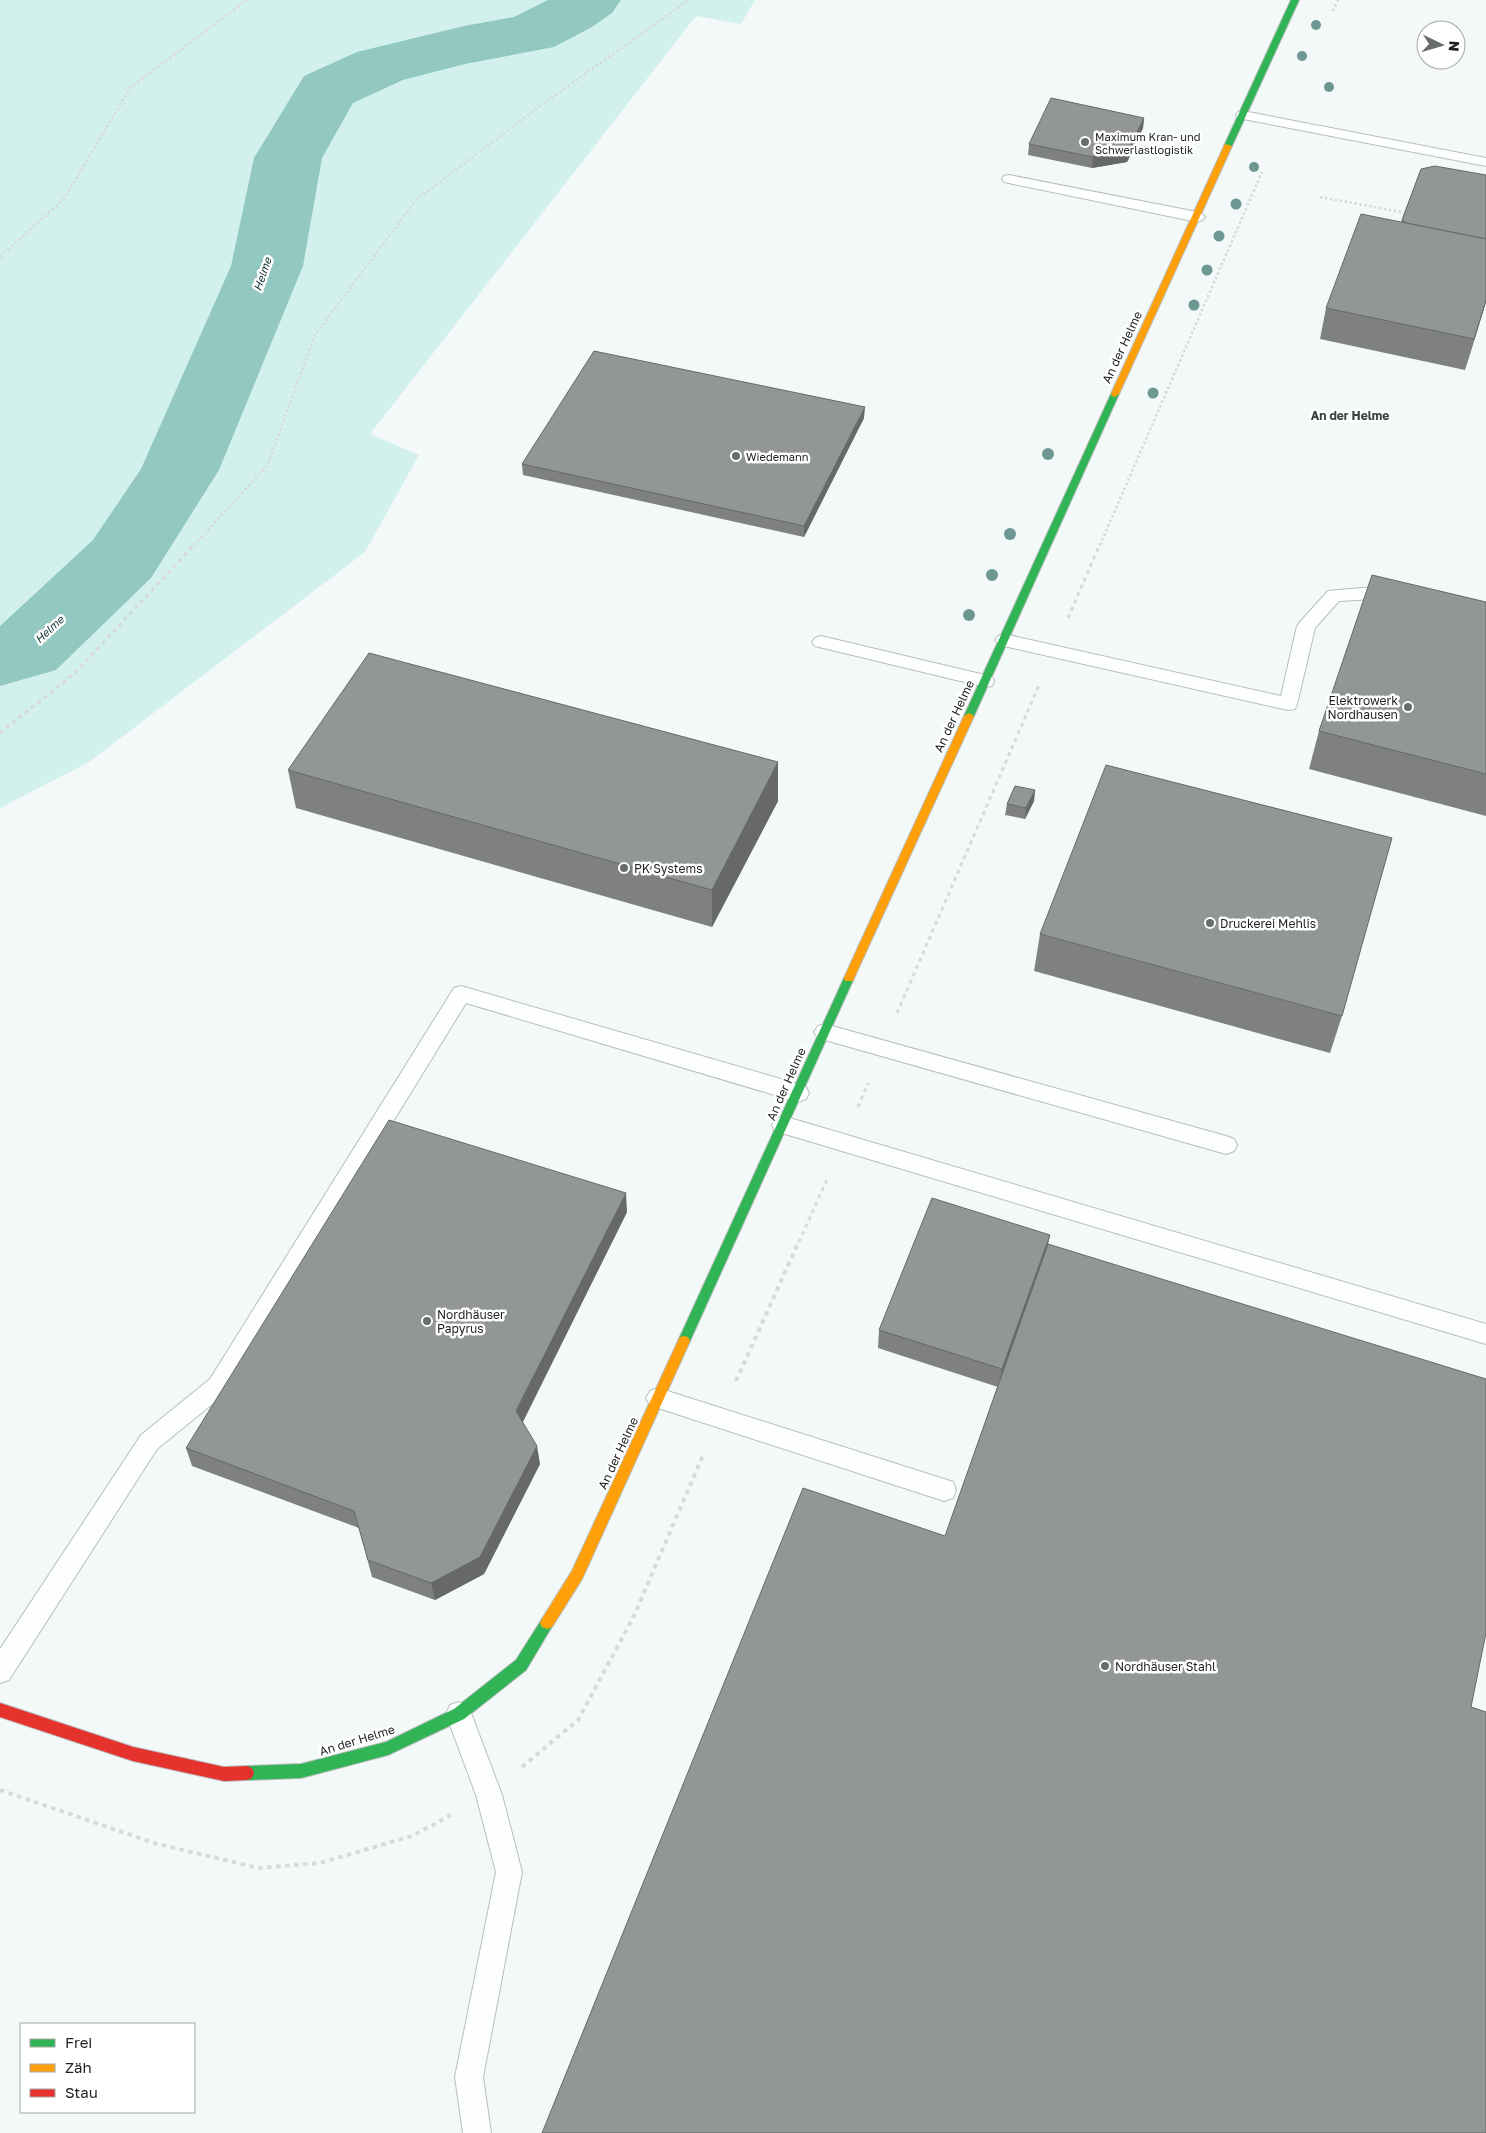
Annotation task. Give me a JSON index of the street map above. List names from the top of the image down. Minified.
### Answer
{"streets":{"street":["An der Helme"]},"districts":["An der Helme"],"water":["Helme"],"places":["Maximum Kran- und Schwerlastlogistik","Wiedemann","Elektrowerk Nordhausen","PK Systems","Druckerei Mehlis","Nordhäuser Papyrus","Nordhäuser Stahl"],"legend":["Frei","Zäh","Stau"],"north":"right"}
